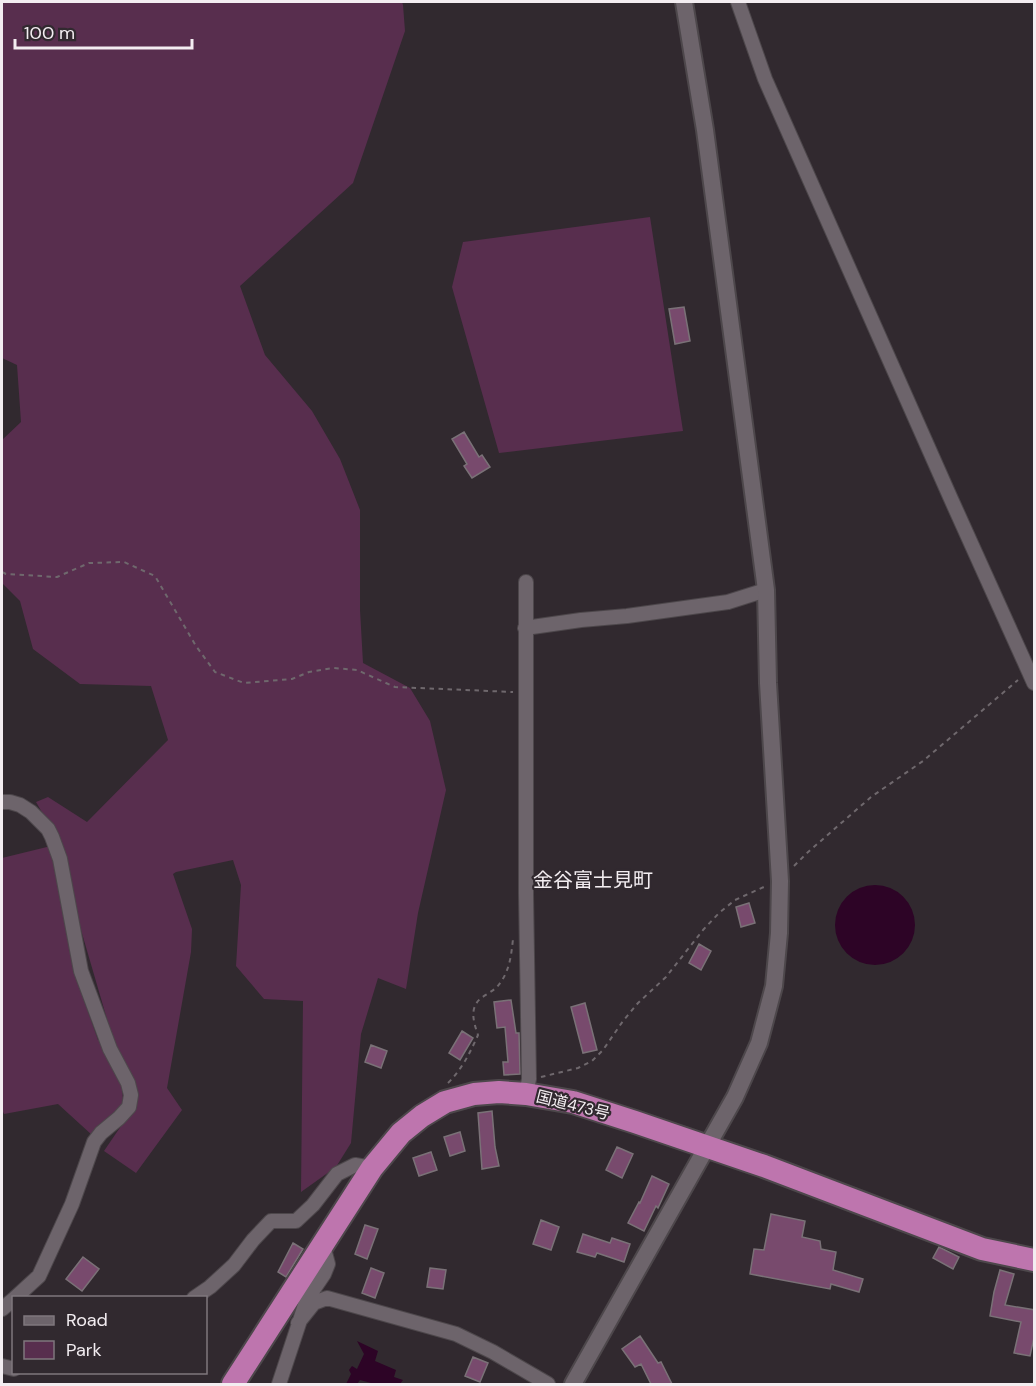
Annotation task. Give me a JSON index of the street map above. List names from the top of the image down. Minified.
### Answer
{"streets":{"highway":["国道473号"]},"districts":["金谷富士見町"],"legend":["Road","Park"],"scale_bar":"100 m"}
